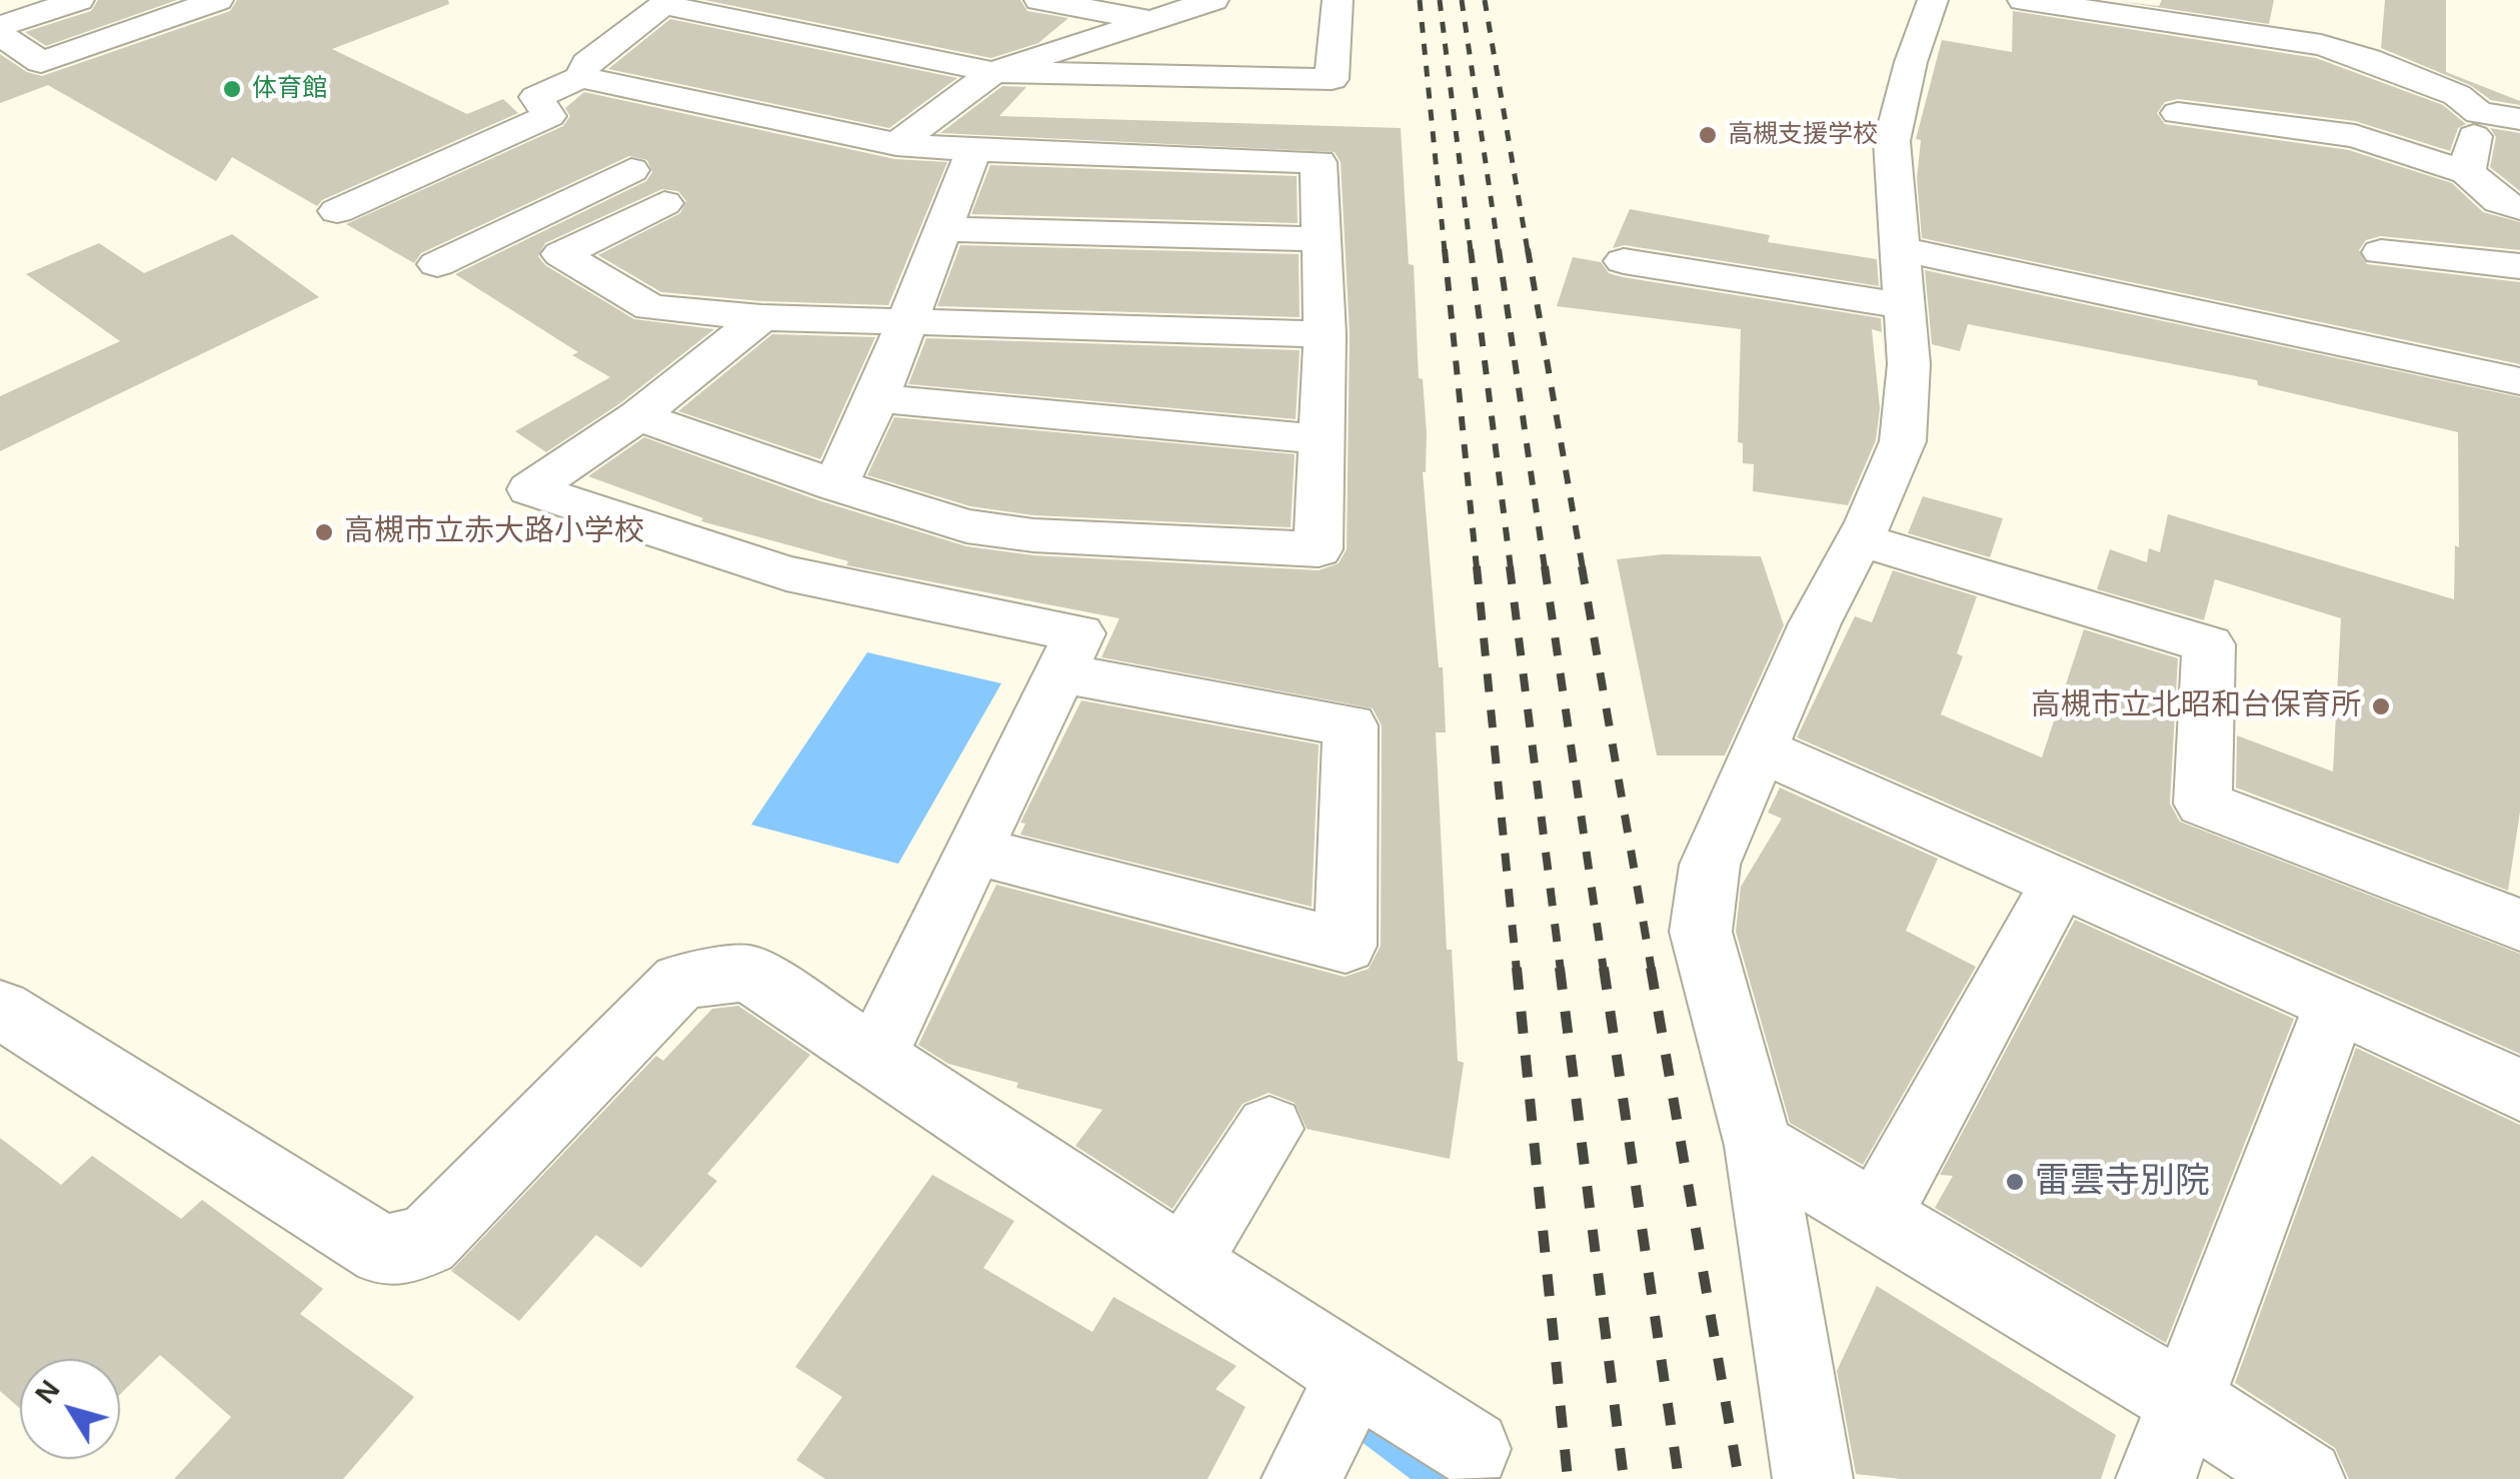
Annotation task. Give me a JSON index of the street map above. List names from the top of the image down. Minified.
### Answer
{"places":["体育館","高槻支援学校","高槻市立赤大路小学校","高槻市立北昭和台保育所","雷雲寺別院"],"north":"top left"}
